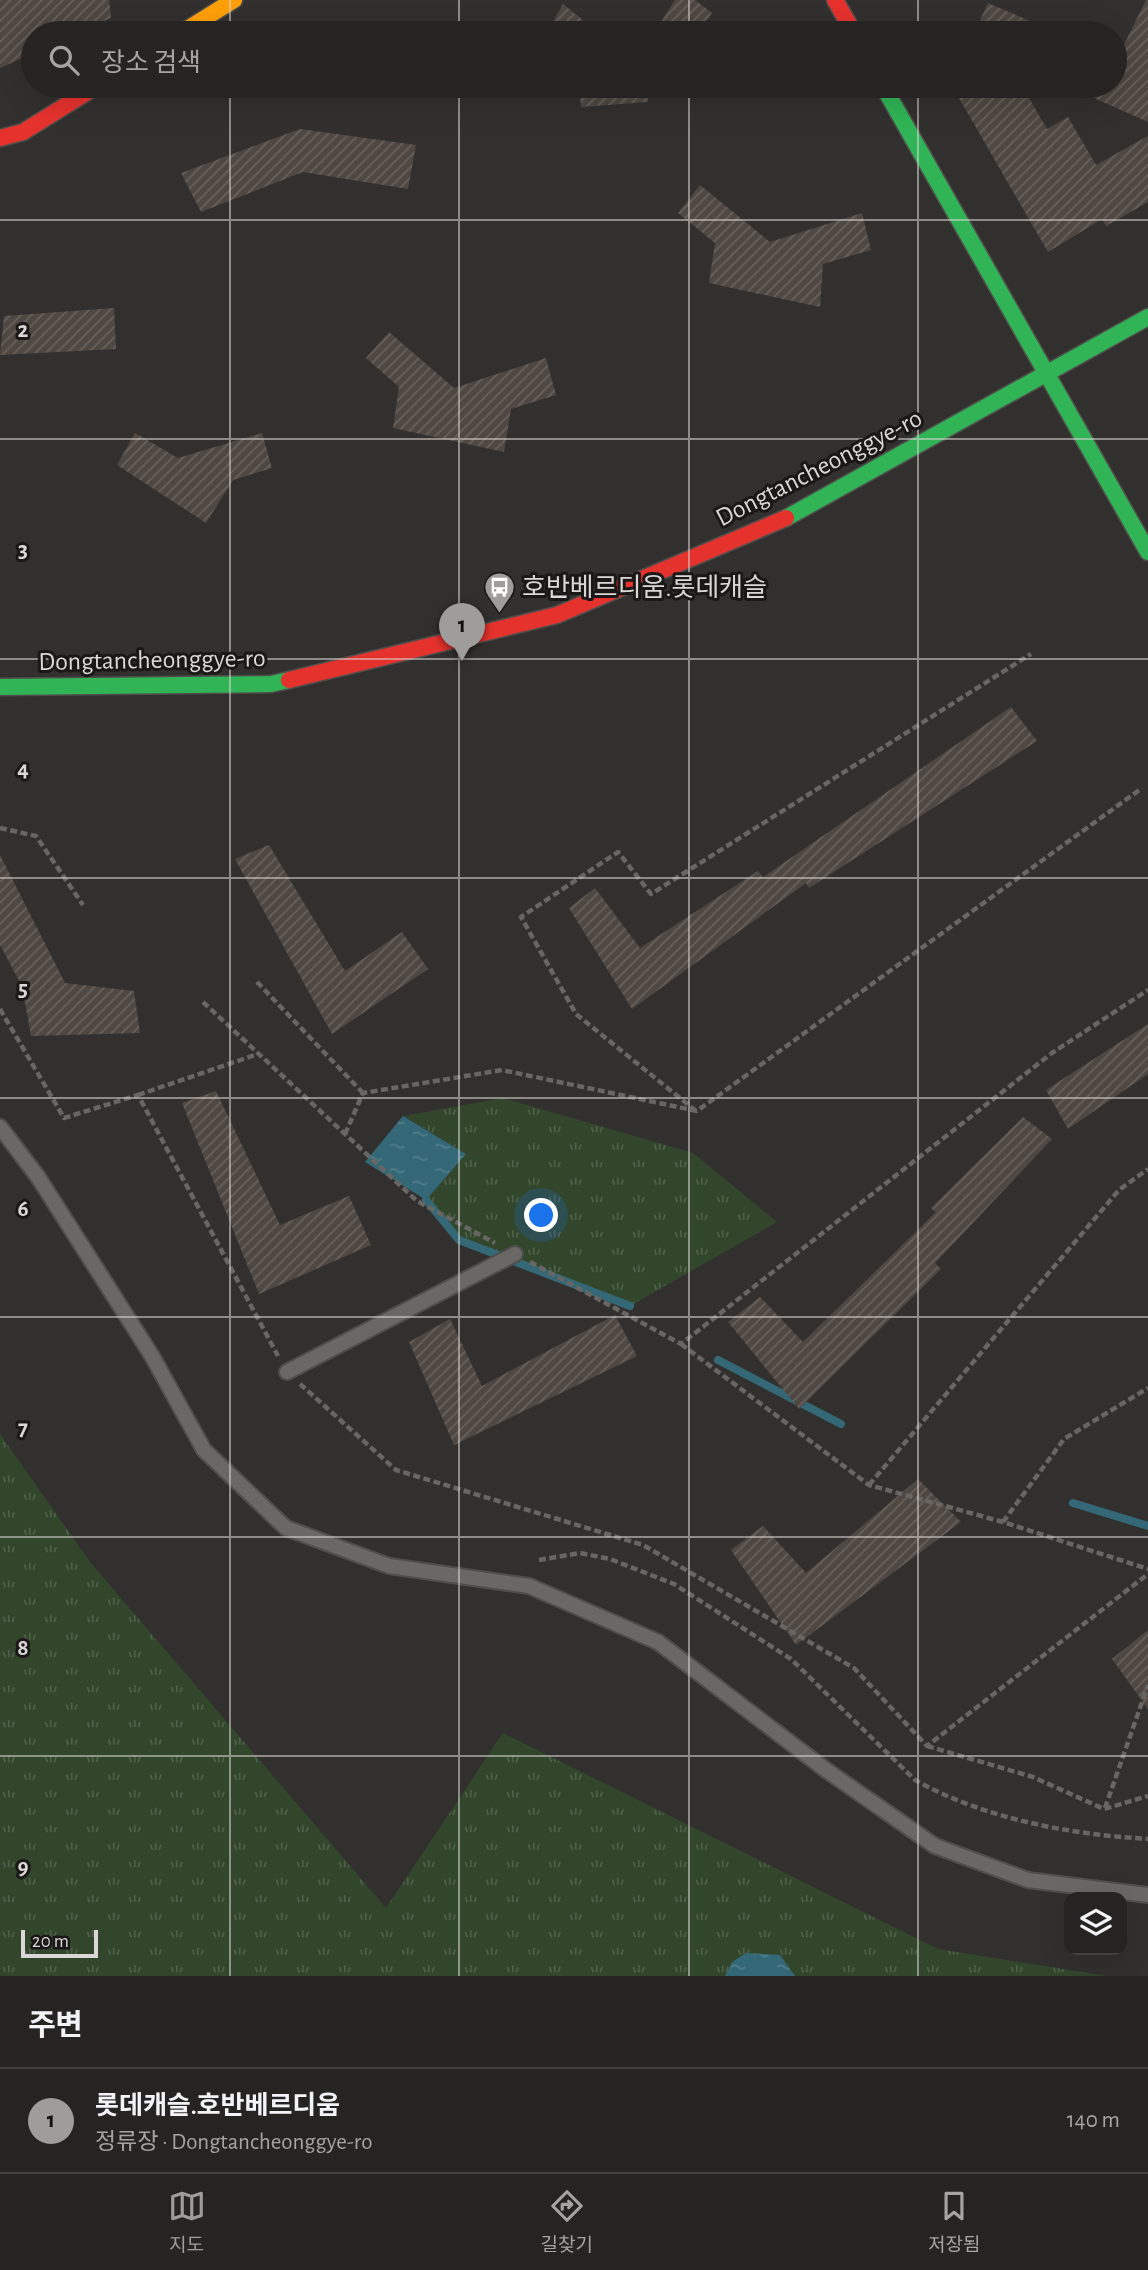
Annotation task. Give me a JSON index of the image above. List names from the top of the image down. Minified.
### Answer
{"streets":{"street":["Dongtancheonggye-ro"]},"places":{"bus stop":["호반베르디움.롯데캐슬"]},"scale_bar":"20 m","page":{"search":"장소 검색","pins":"1","scale":"20 m","heading":"주변","list":[{"mark":"1","name":"롯데캐슬.호반베르디움","note":"정류장 · Dongtancheonggye-ro","value":"140 m"}],"nav":["지도","길찾기","저장됨"]},"grid":{"rows":["2","3","4","5","6","7","8","9"]}}
